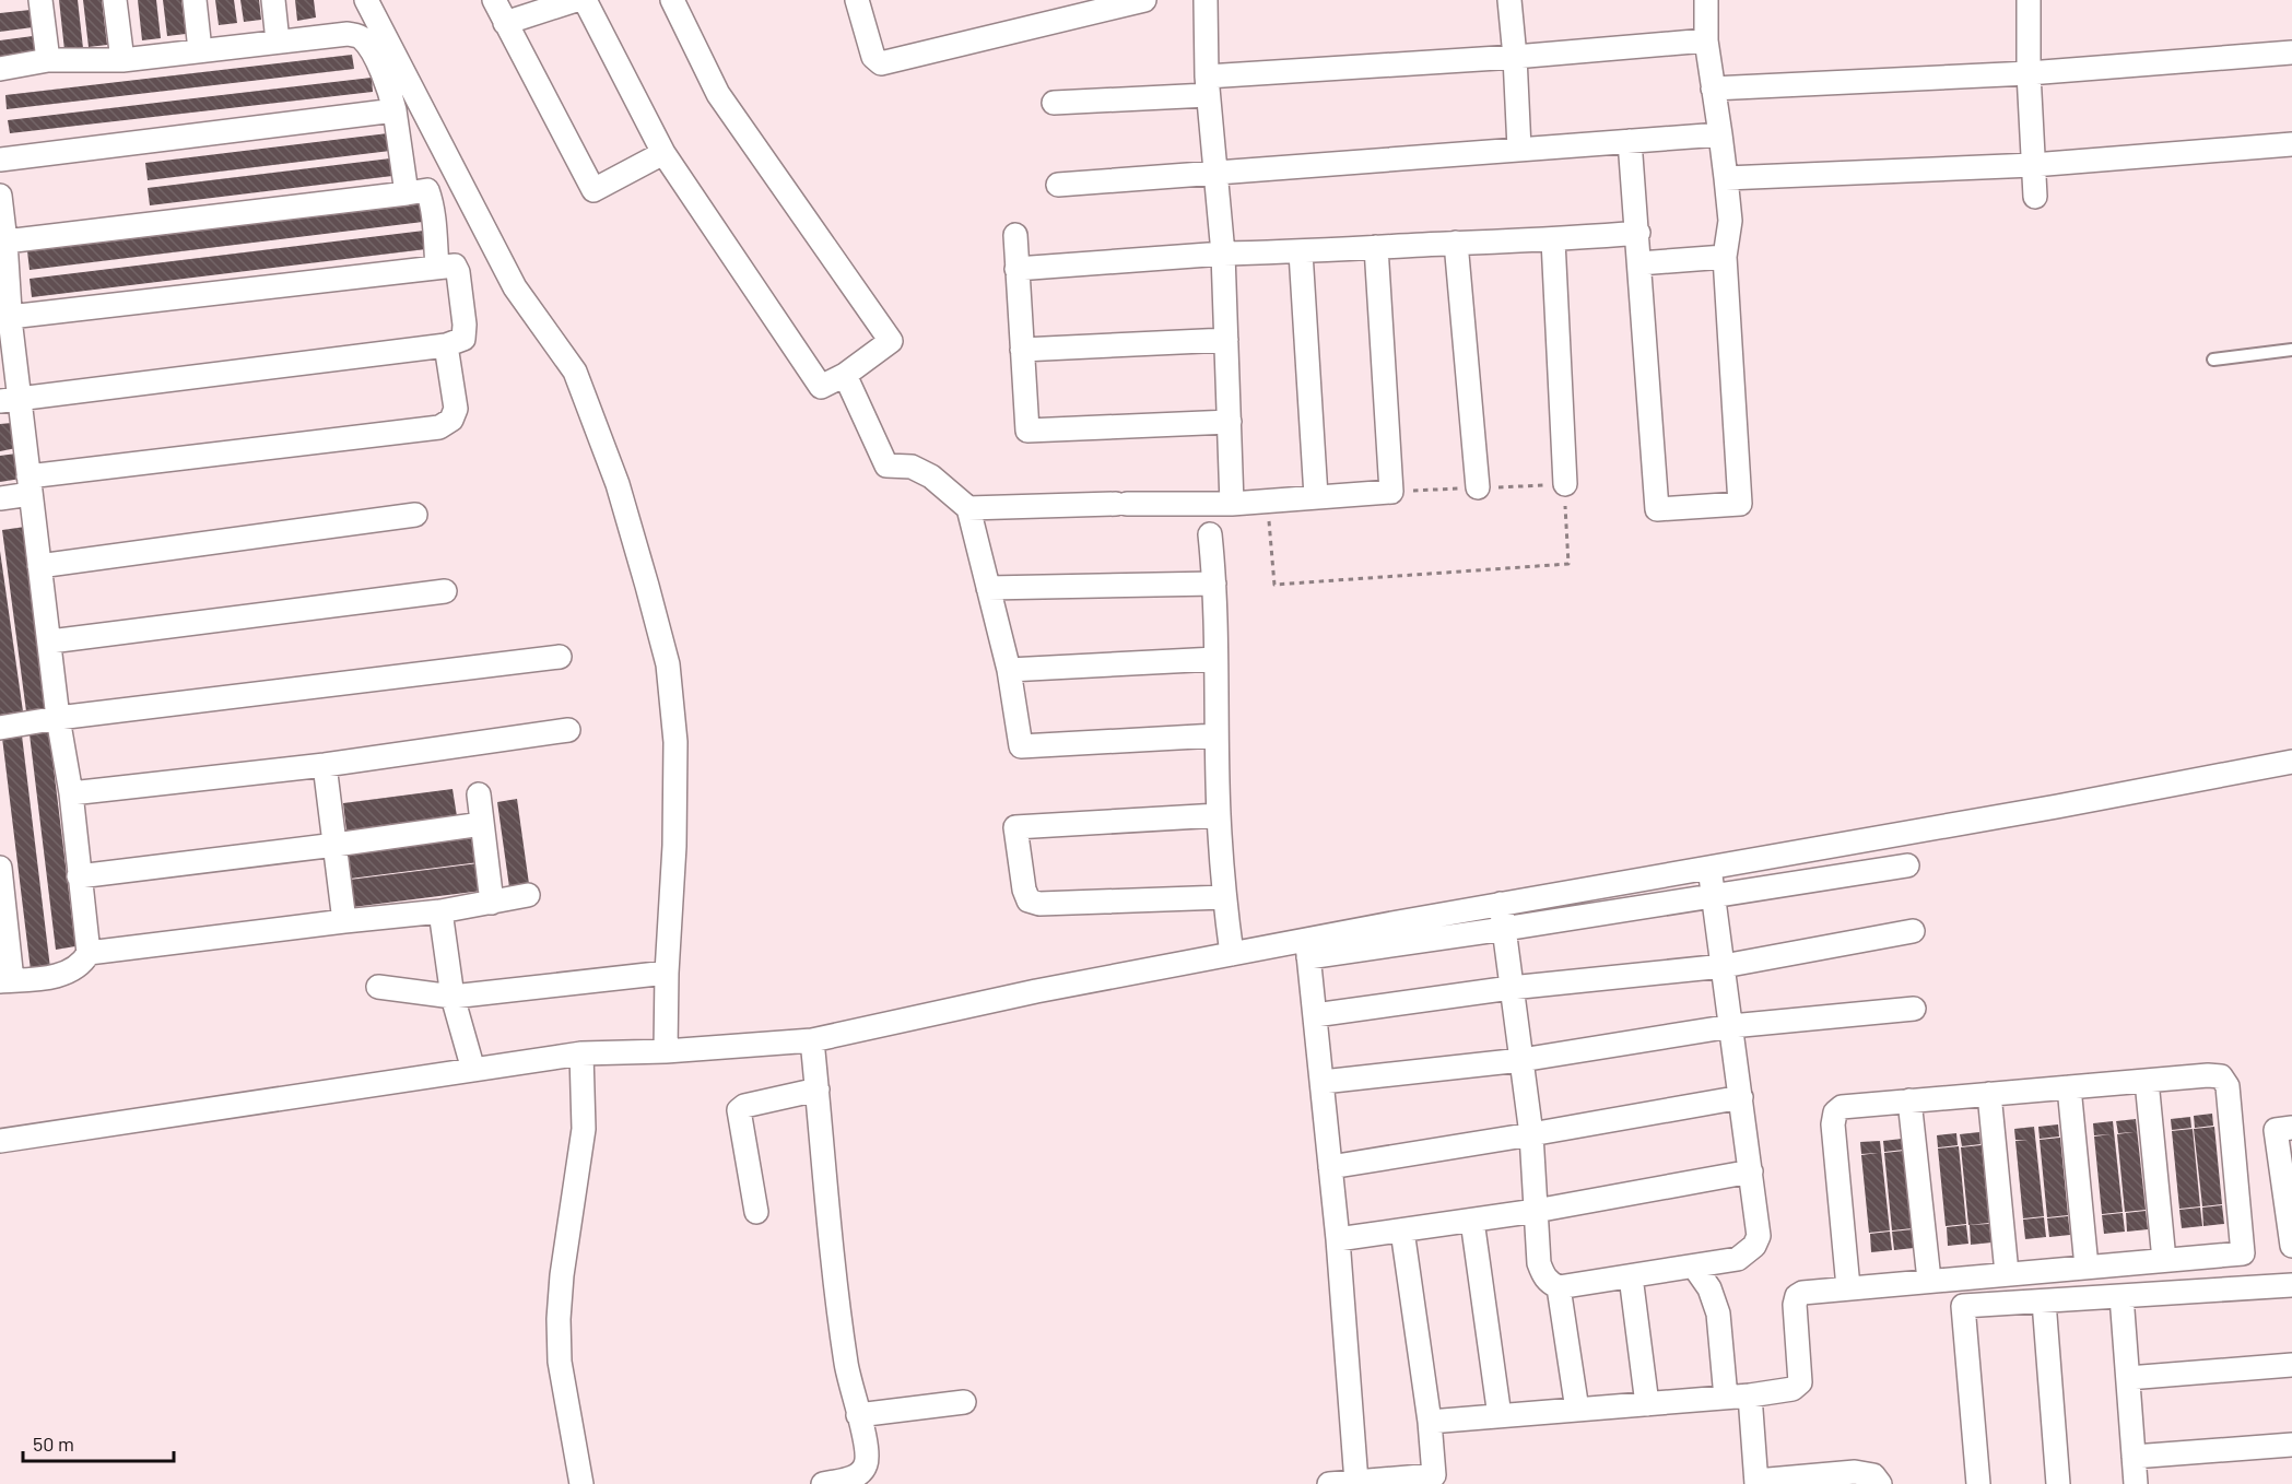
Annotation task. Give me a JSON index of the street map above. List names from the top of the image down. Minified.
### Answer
{"scale_bar":"50 m"}
